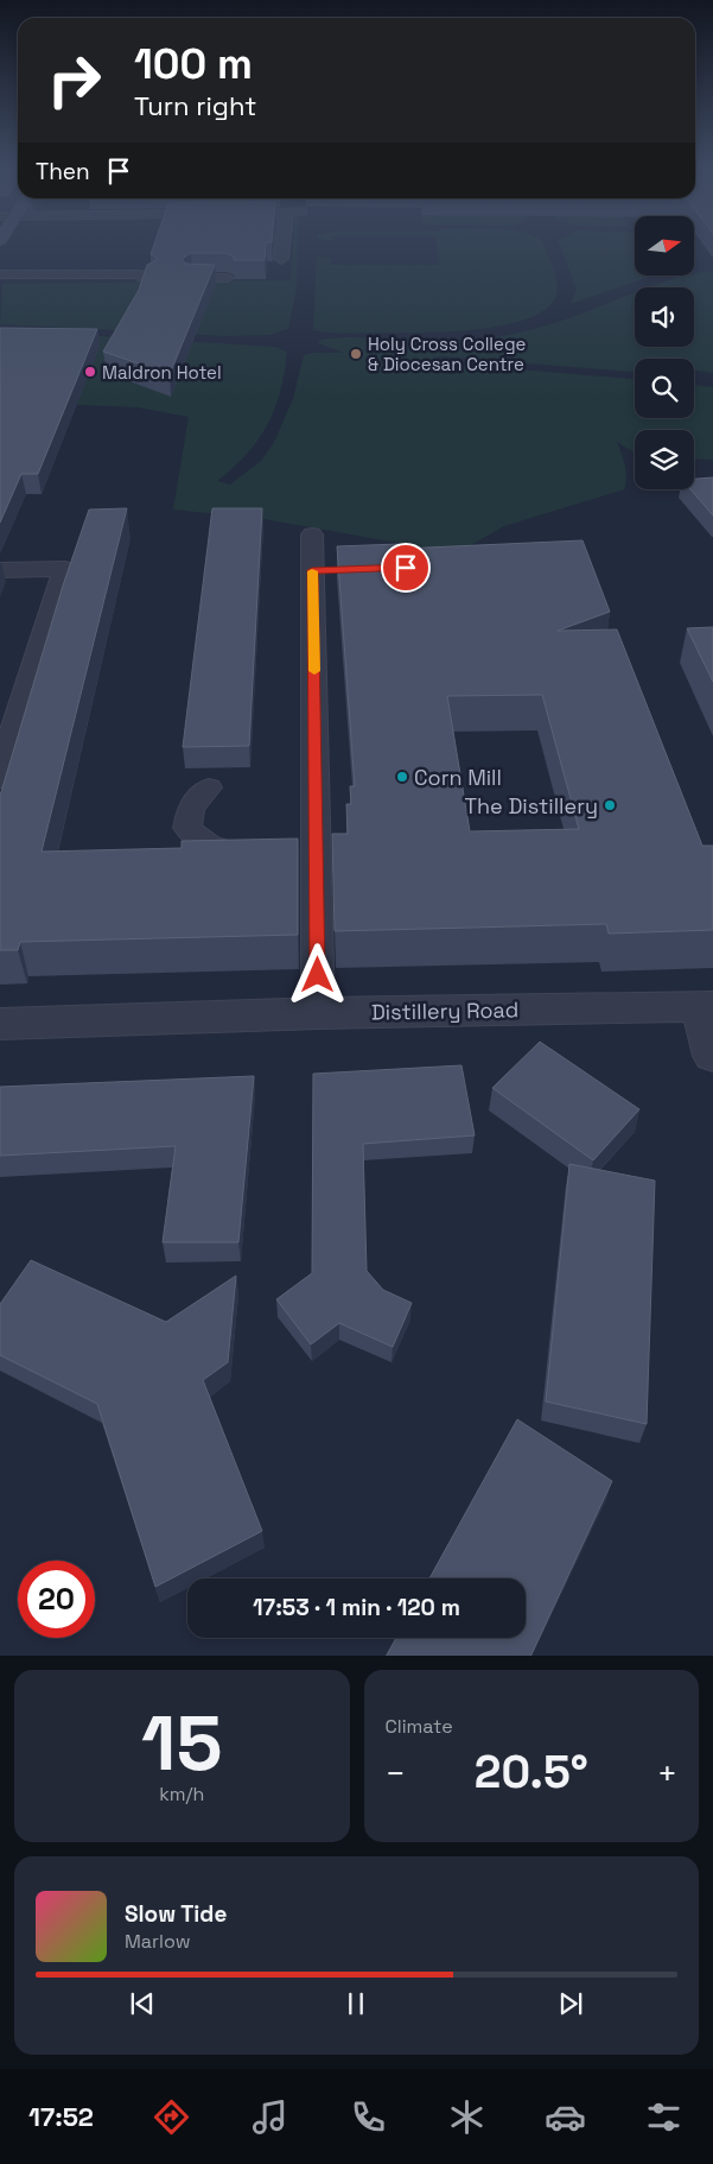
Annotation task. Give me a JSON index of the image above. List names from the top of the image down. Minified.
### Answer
{"streets":{"street":["Distillery Road"]},"places":["Holy Cross College & Diocesan Centre","Maldron Hotel","Corn Mill","The Distillery"],"north":"right","page":{"turn":["100 m","Turn right"],"then":"Then","limit":"20","trip":"17:53 · 1 min · 120 m","tile":[["15","km/h"],"Climate"],"heat":["−","20.5°","+"],"song":["Slow Tide","Marlow"],"tabs":"17:52"}}
